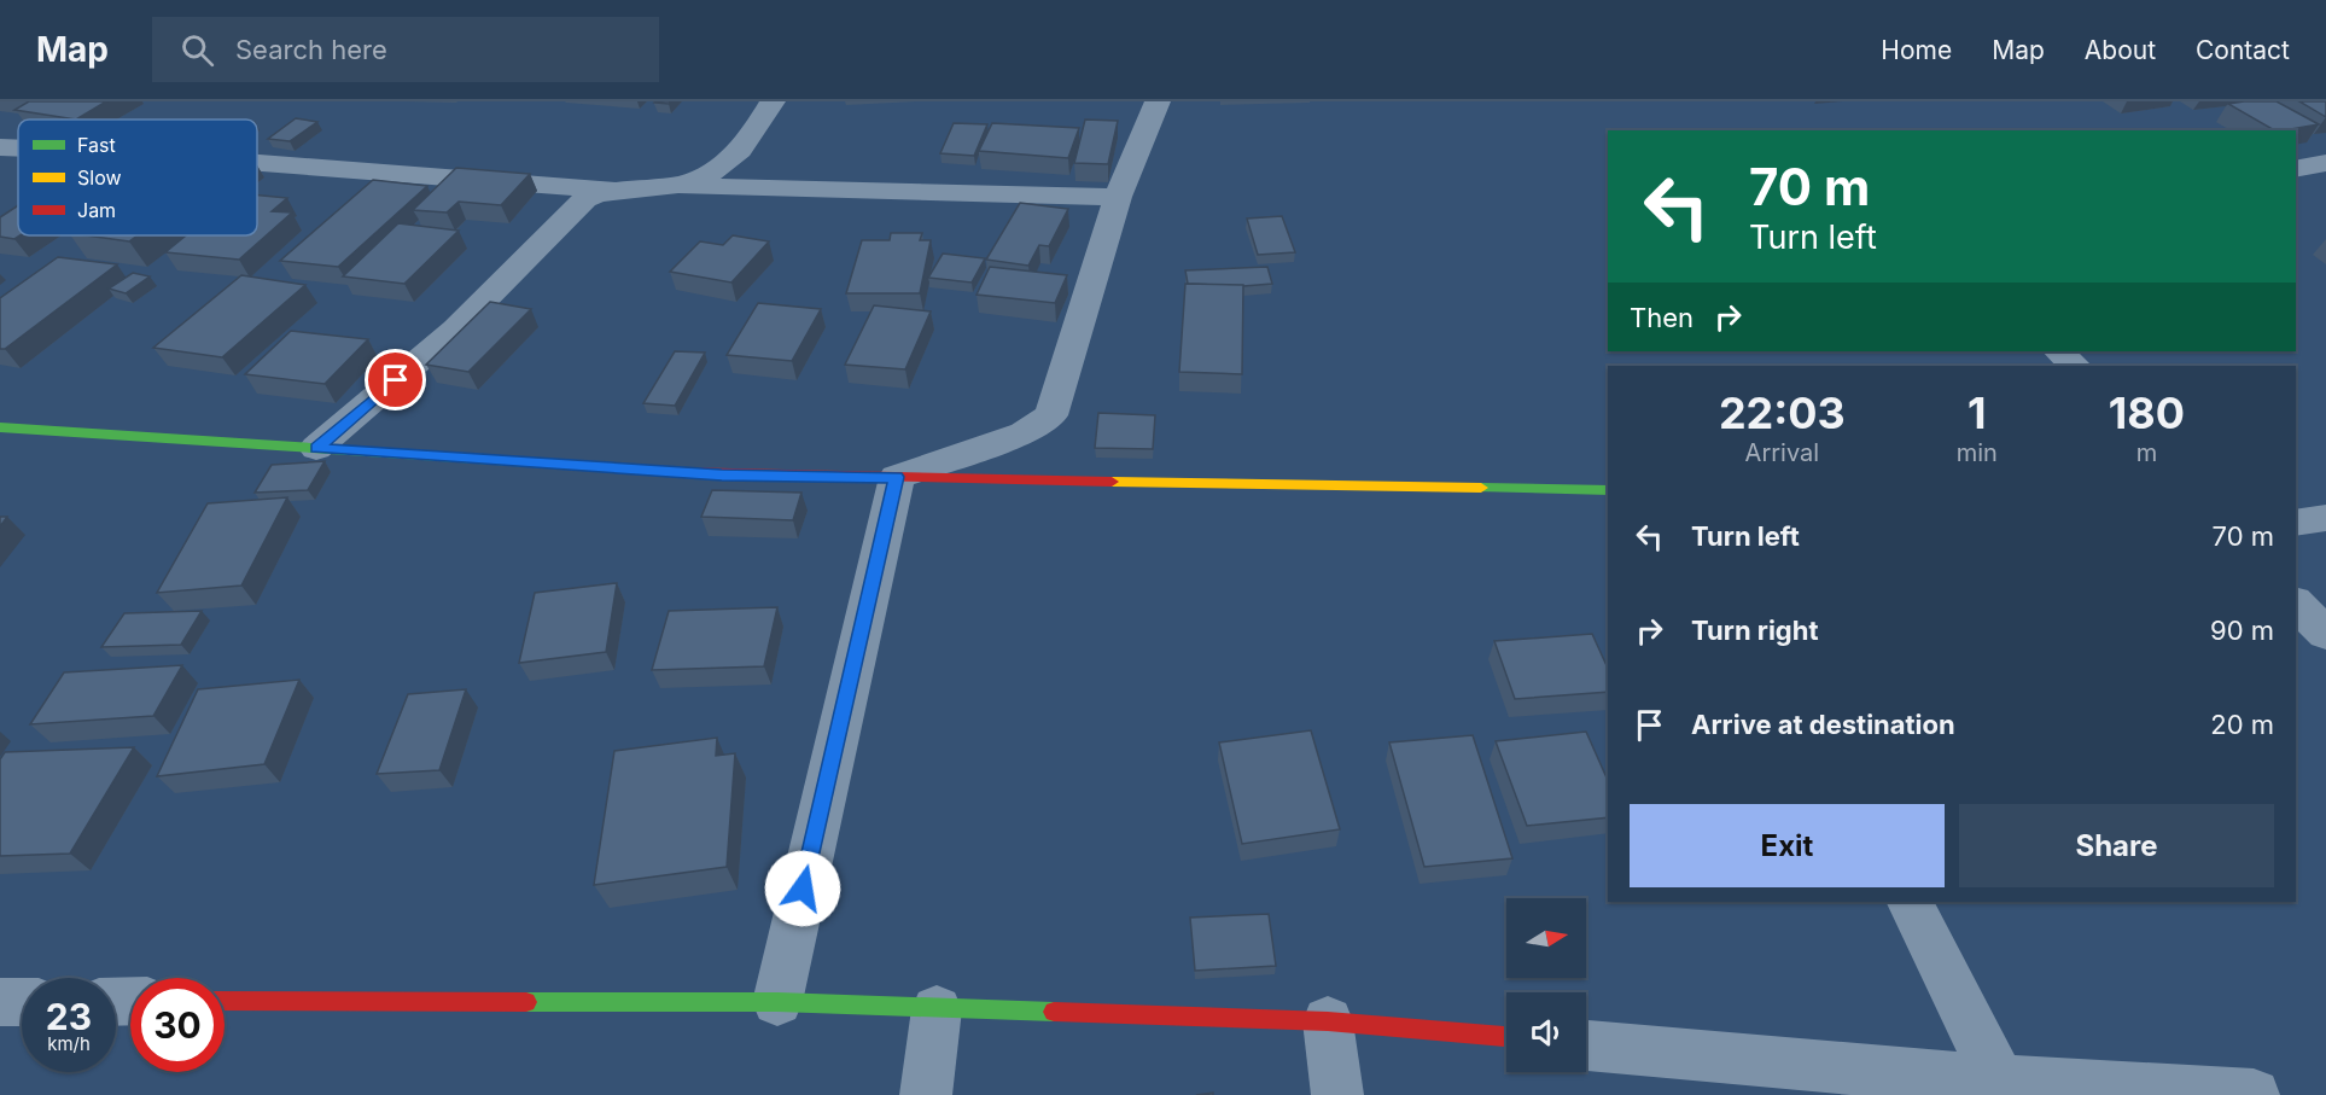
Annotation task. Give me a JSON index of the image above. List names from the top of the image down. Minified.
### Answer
{"legend":["Fast","Slow","Jam"],"north":"right","page":{"header":"Map","search":"Search here","nav":["Home","Map","About","Contact"],"turn":["70 m","Turn left"],"then":"Then","eta":["22:03","Arrival","1","min","180","m"],"list":[{"name":"Turn left","value":"70 m"},{"name":"Turn right","value":"90 m"},{"name":"Arrive at destination","value":"20 m"}],"buttons":["Exit","Share"],"speed":"23 km/h","limit":"30"}}
